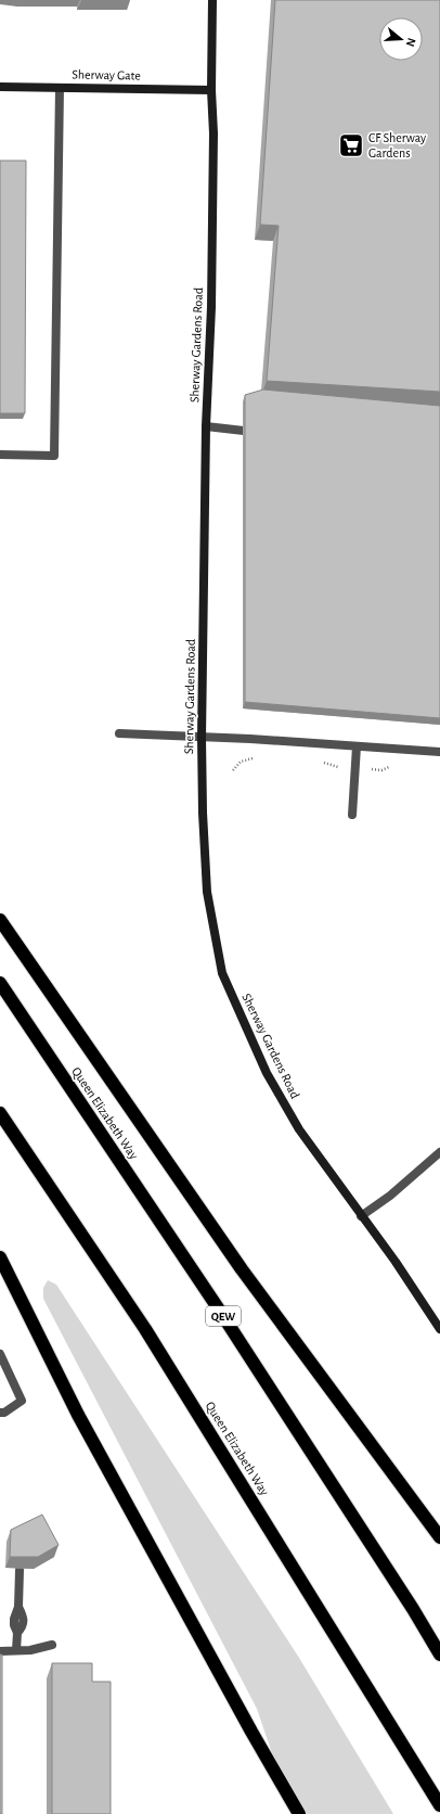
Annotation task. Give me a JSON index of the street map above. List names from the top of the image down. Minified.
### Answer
{"streets":{"highway":["Queen Elizabeth Way","QEW"],"street":["Sherway Gate","Sherway Gardens Road"]},"crossings":[["Sherway Gate","Sherway Gardens Road"]],"places":{"supermarket":["CF Sherway Gardens"]},"north":"right"}
